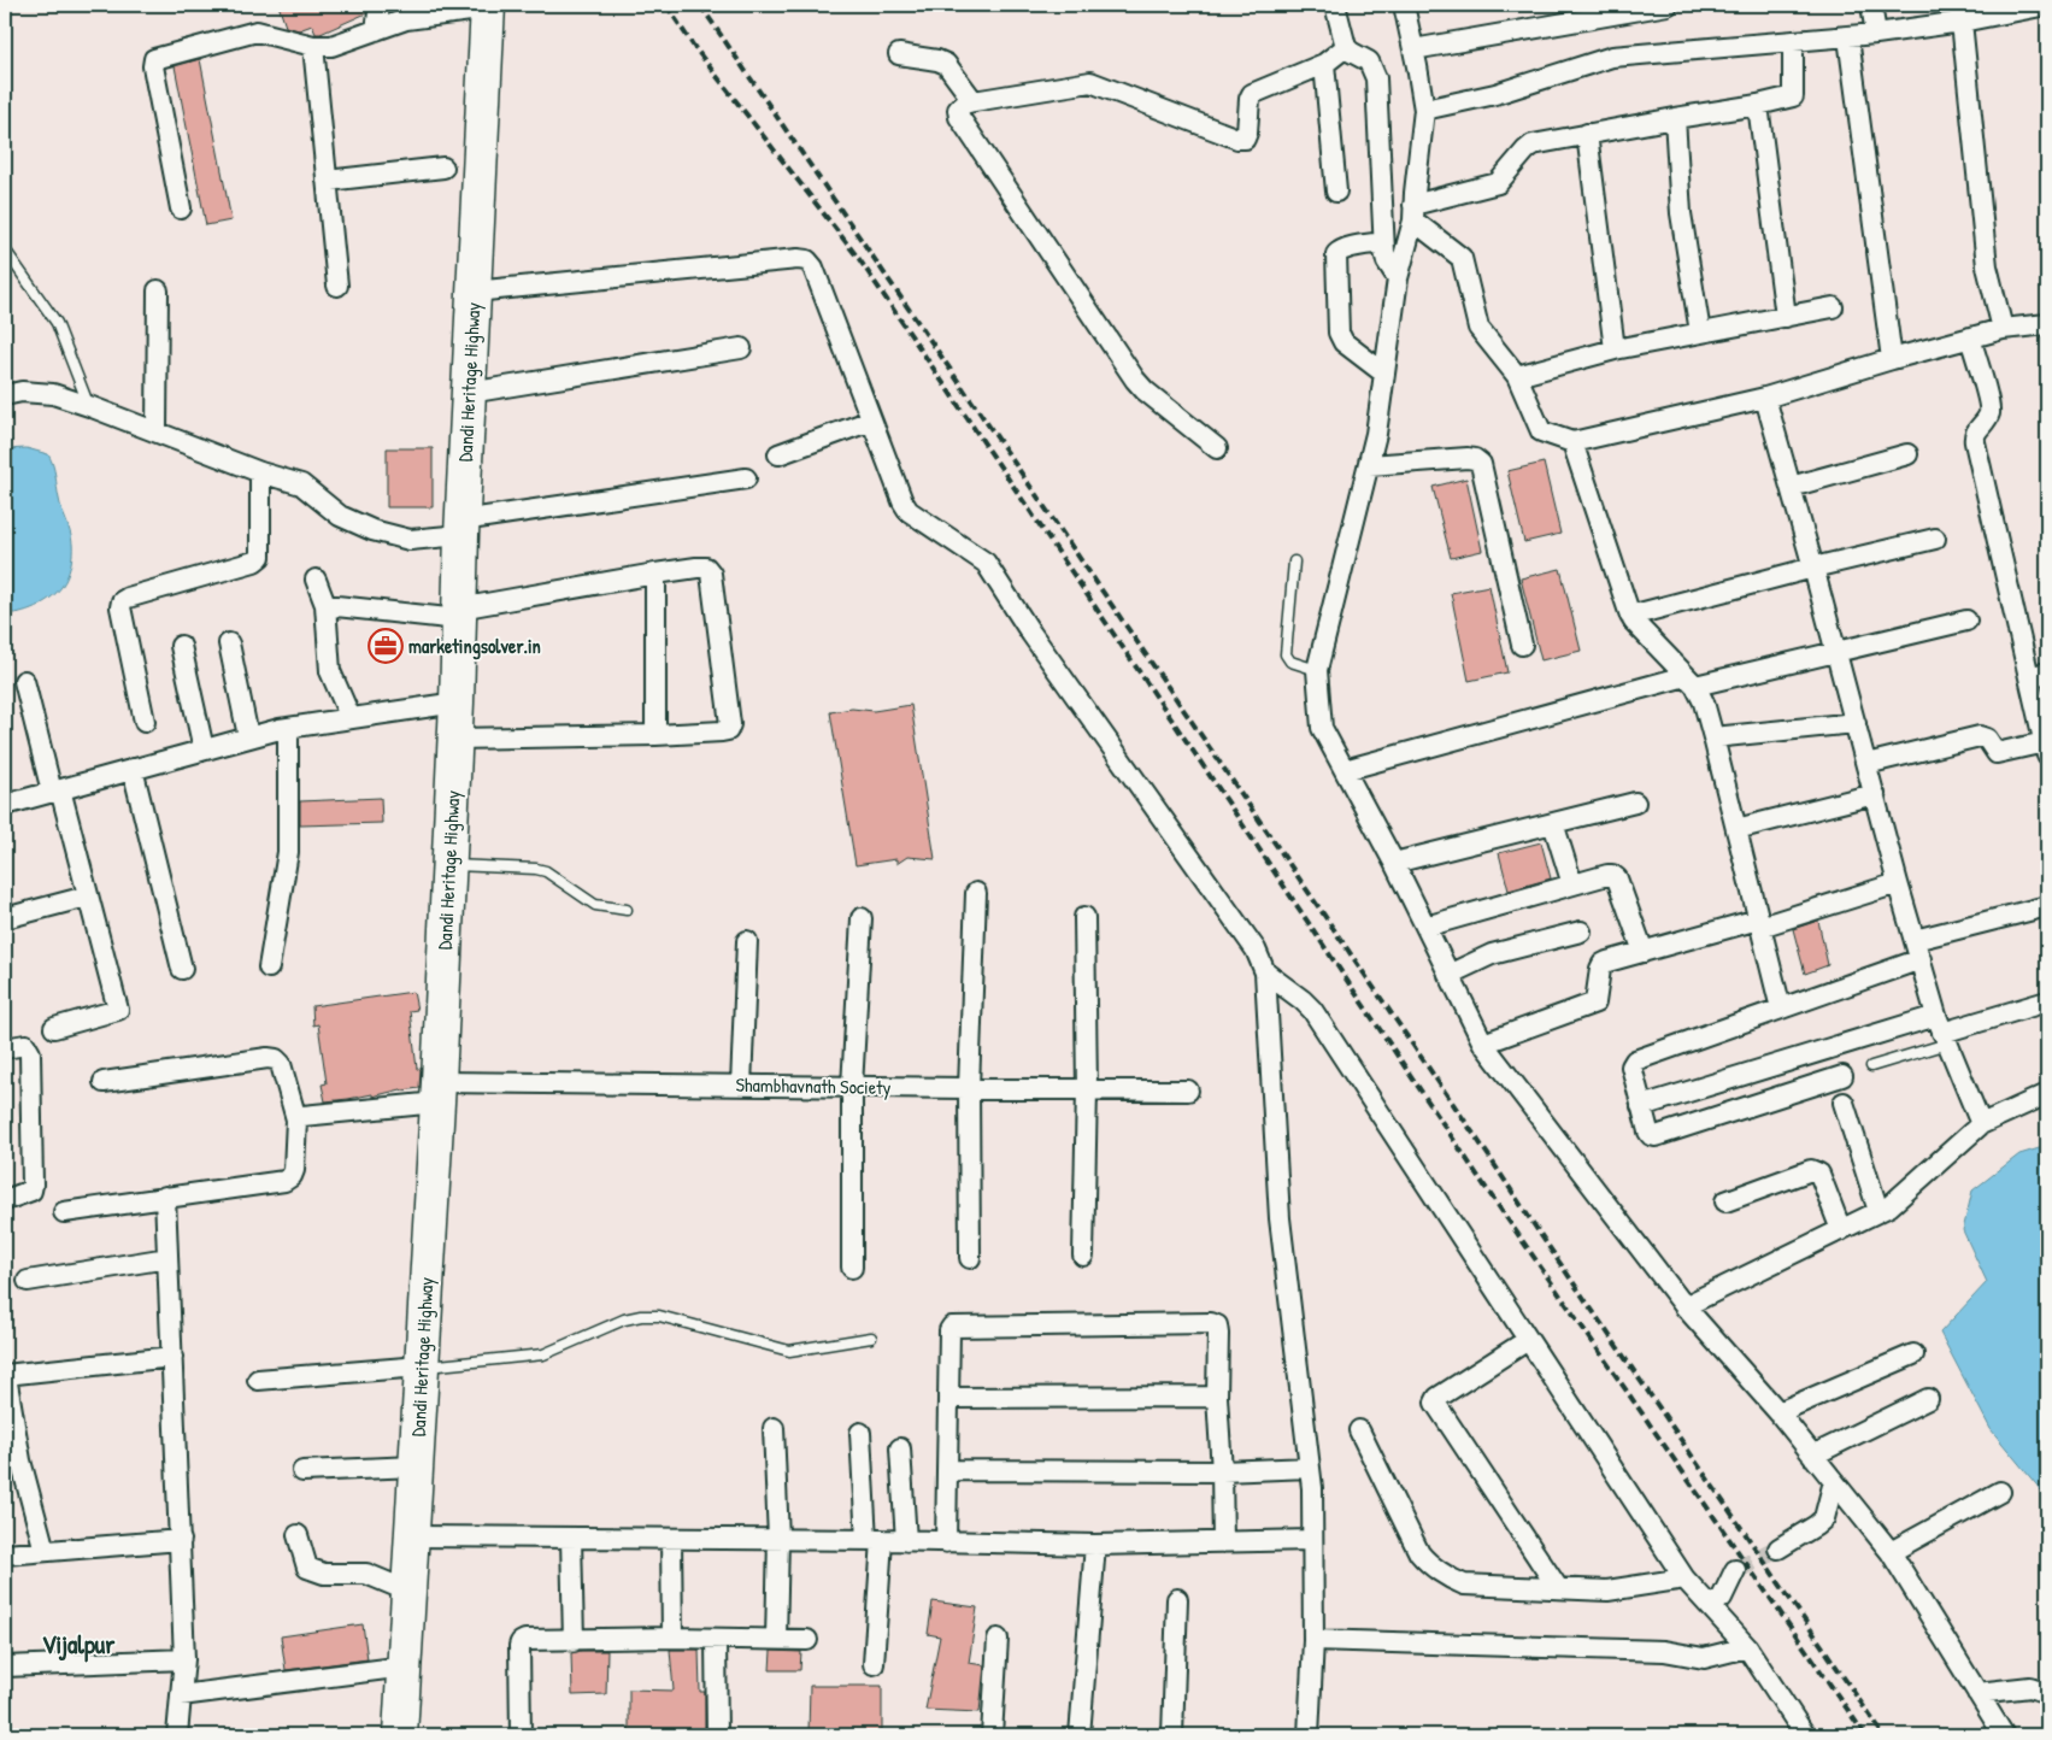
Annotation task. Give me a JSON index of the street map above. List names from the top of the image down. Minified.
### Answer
{"streets":{"highway":["Dandi Heritage Highway"],"street":["Shambhavnath Society"]},"crossings":[["Dandi Heritage Highway","Shambhavnath Society"]],"districts":["Vijalpur"],"places":{"office":["marketingsolver.in"]}}
